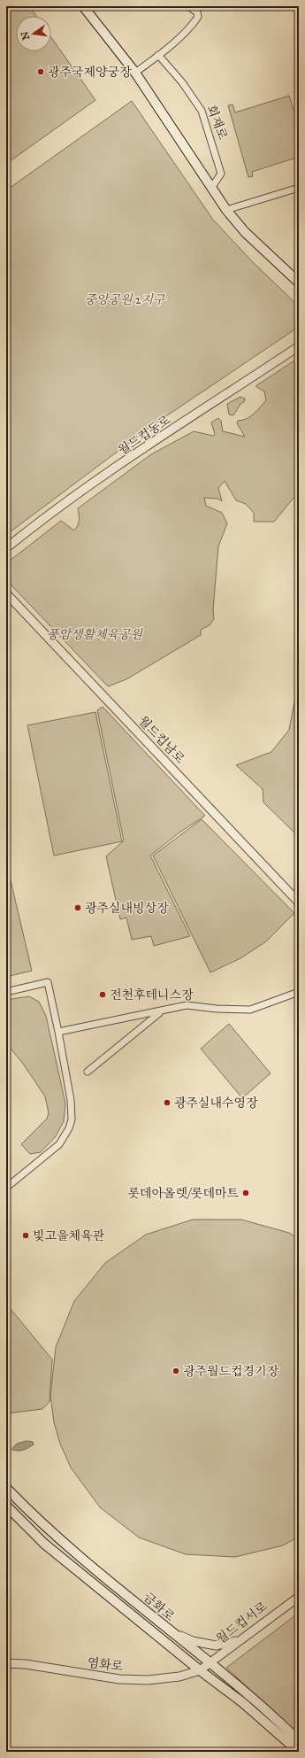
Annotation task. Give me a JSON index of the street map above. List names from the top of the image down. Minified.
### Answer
{"streets":{"main road":["금화로"],"street":["회재로","월드컵동로","월드컵남로","월드컵서로","염화로"]},"crossings":[["금화로","월드컵서로"],["금화로","염화로"],["월드컵서로","염화로"]],"parks":["중앙공원 2지구","풍암생활체육공원"],"places":["광주국제양궁장","광주실내빙상장","전천후테니스장","광주실내수영장","롯데아올렛/롯데마트","빛고을체육관","광주월드컵경기장"],"north":"left"}
